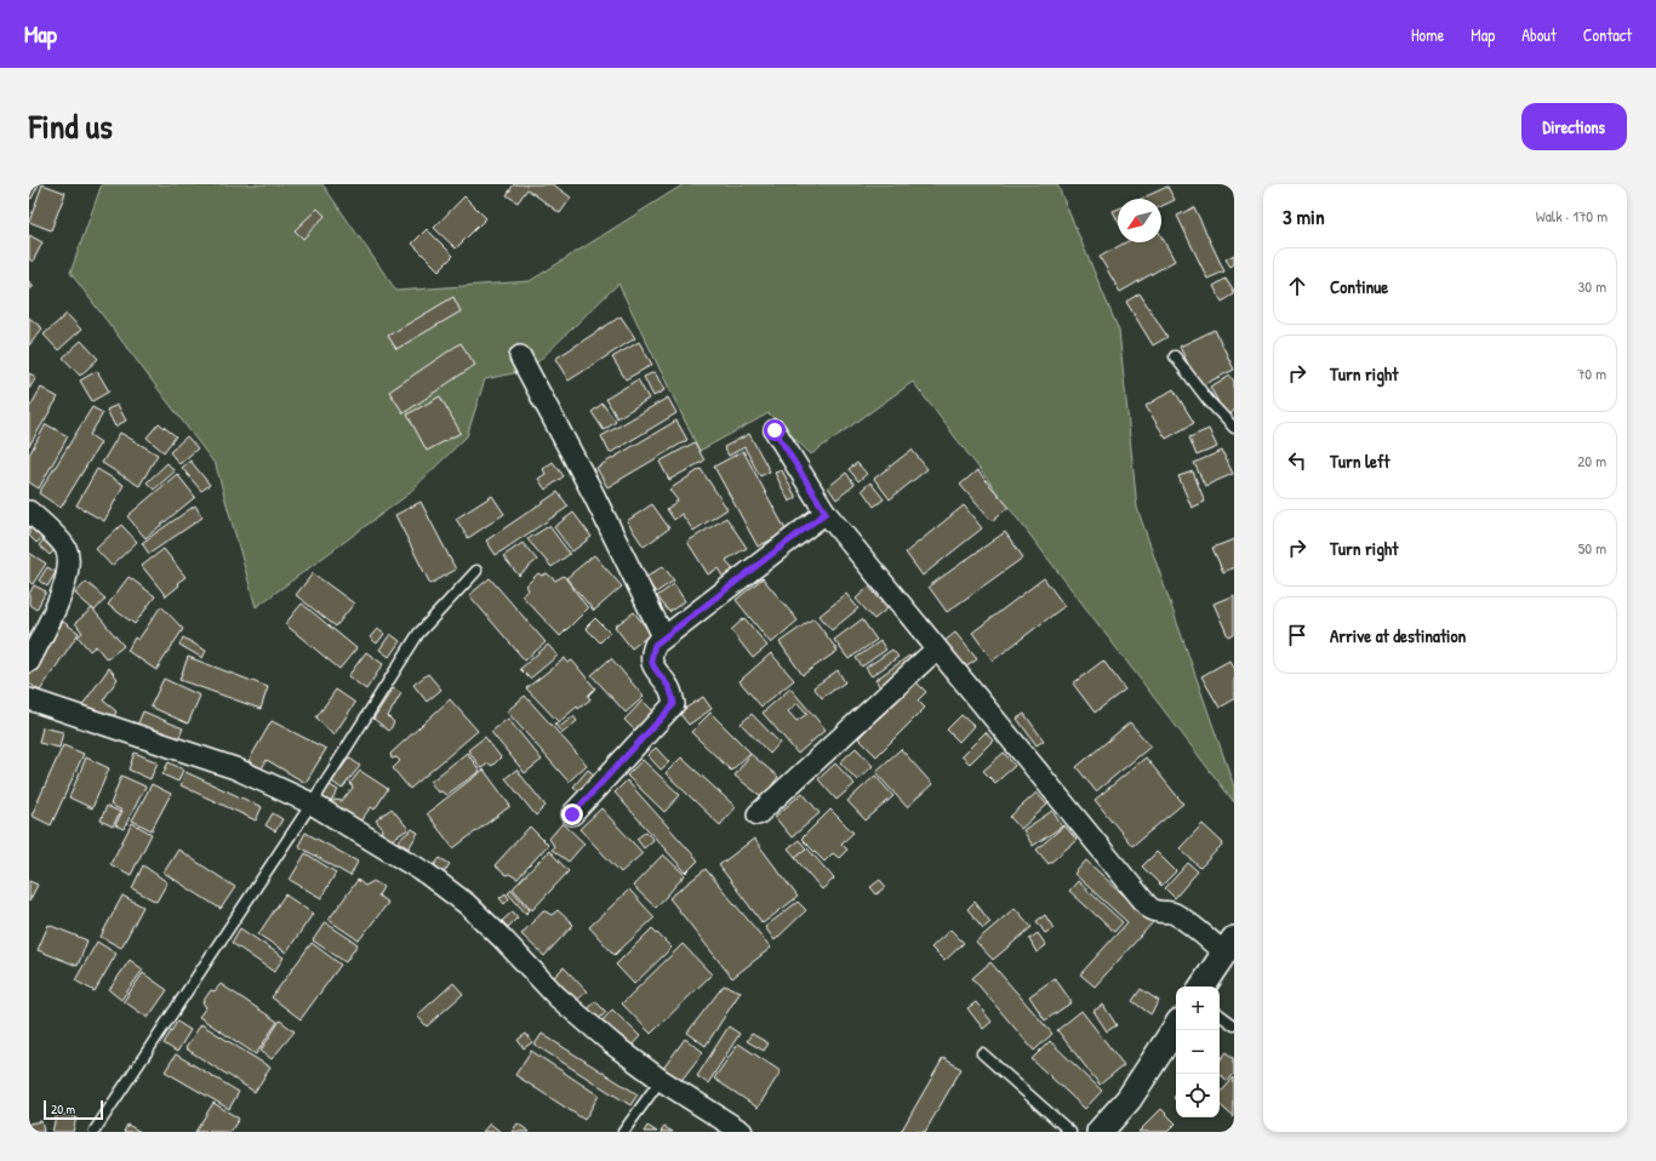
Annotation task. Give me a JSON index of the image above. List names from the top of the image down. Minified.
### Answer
{"scale_bar":"20 m","north":"bottom left","page":{"header":"Map","nav":["Home","Map","About","Contact"],"title":"Find us","buttons":"Directions","heading":["3 min","Walk · 170 m"],"list":[["Continue","30 m"],["Turn right","70 m"],["Turn left","20 m"],["Turn right","50 m"],"Arrive at destination"],"map_buttons":["+","−"],"scale":"20 m"}}
